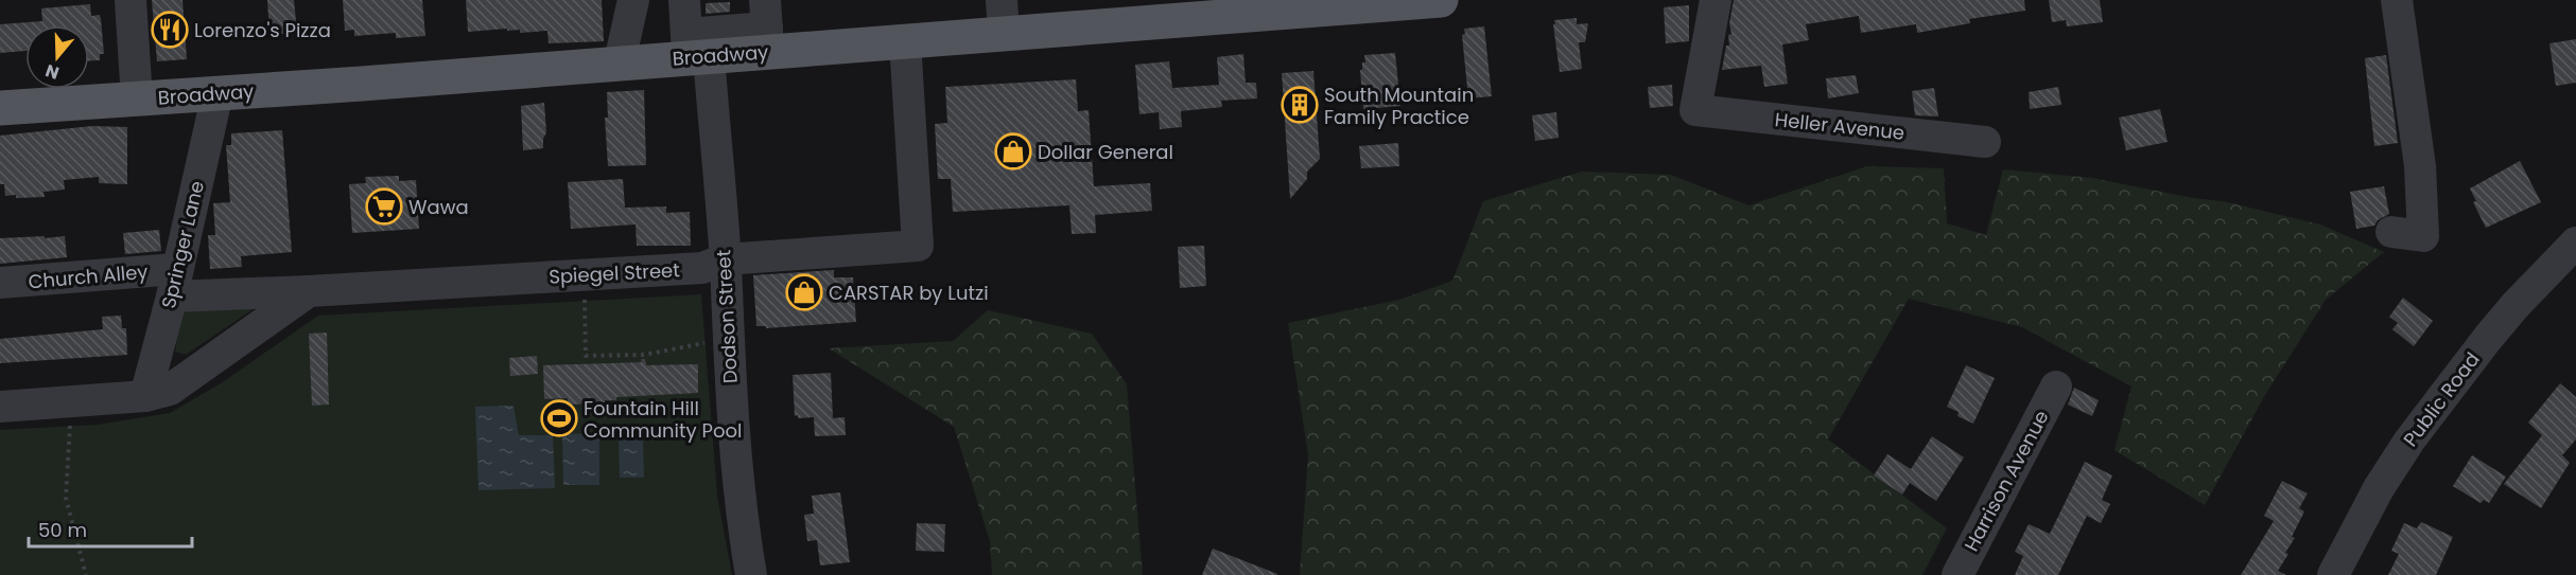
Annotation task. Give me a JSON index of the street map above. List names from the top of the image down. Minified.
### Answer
{"streets":{"main road":["Broadway"],"street":["Heller Avenue","Springer Lane","Spiegel Street","Church Alley","Dodson Street","Public Road","Harrison Avenue"]},"crossings":[["Broadway","Springer Lane"],["Broadway","Spiegel Street"],["Broadway","Dodson Street"],["Springer Lane","Spiegel Street"],["Springer Lane","Church Alley"],["Spiegel Street","Church Alley"],["Spiegel Street","Dodson Street"]],"places":{"restaurant":["Lorenzo's Pizza"],"building":["South Mountain Family Practice"],"shop":["Dollar General","CARSTAR by Lutzi"],"supermarket":["Wawa"],"sports":["Fountain Hill Community Pool"]},"scale_bar":"50 m","north":"bottom"}
